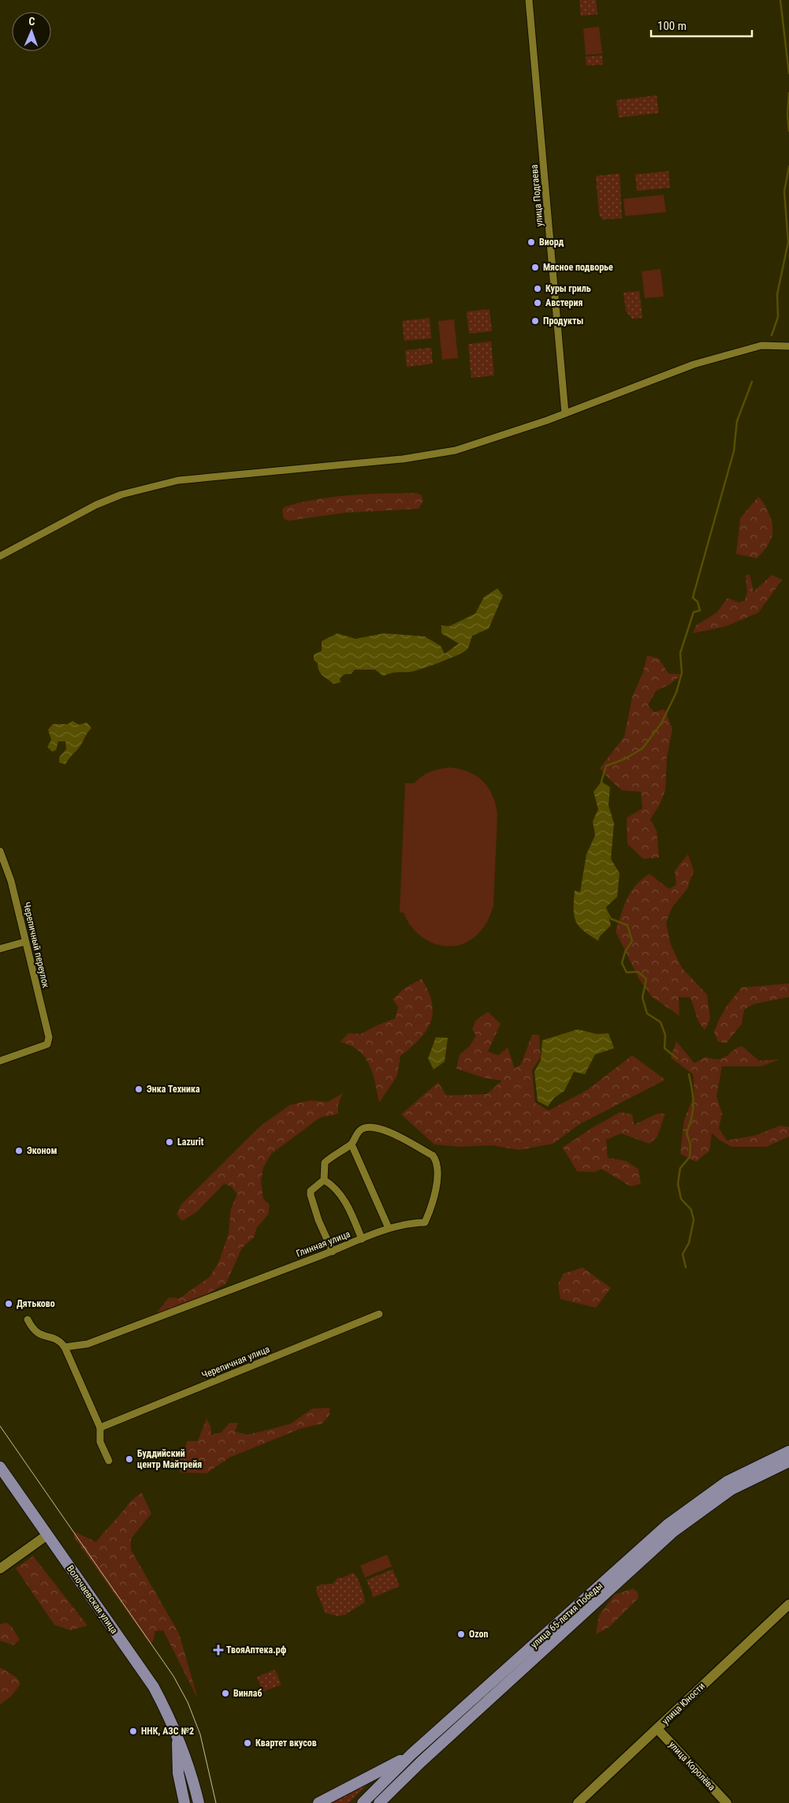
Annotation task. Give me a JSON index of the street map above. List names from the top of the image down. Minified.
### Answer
{"streets":{"main road":["Волочаевская улица","улица 65-летия Победы"],"street":["улица Подгаева","Черепичный переулок","Глинная улица","Черепичная улица","улица Юности","улица Королёва"]},"crossings":[["улица Юности","улица Королёва"]],"places":{"other":["Виорд","Мясное подворье","Куры гриль","Австерия","Продукты","Энка Техника","Lazurit","Эконом","Дятьково","Буддийский центр Майтрейя","Ozon","Винлаб","ННК, АЗС №2","Квартет вкусов"],"health":["ТвояАптека.рф"]},"scale_bar":"100 m","north":"top"}
